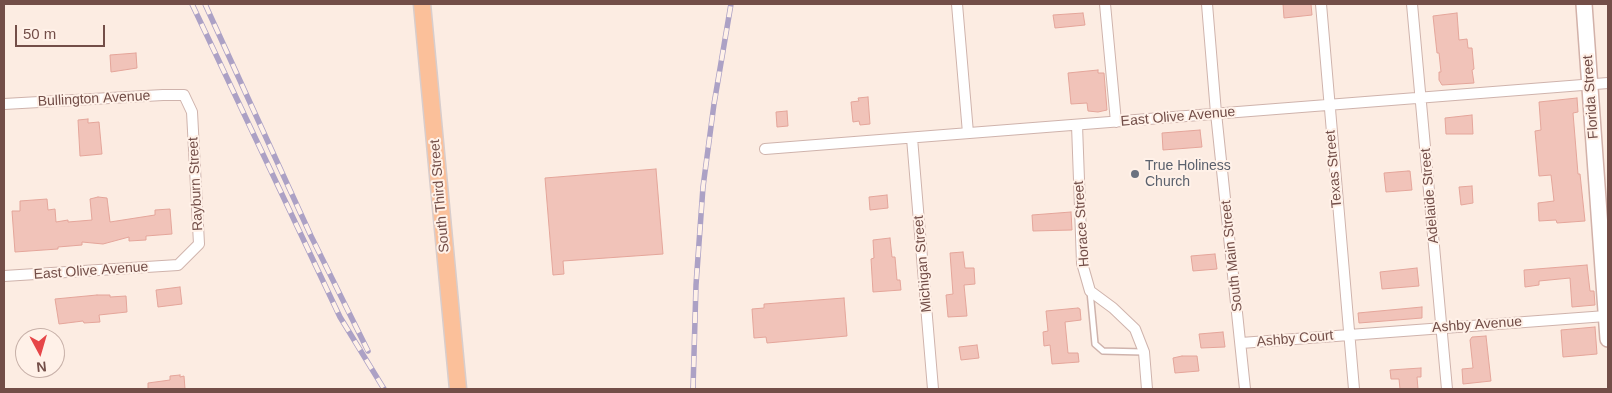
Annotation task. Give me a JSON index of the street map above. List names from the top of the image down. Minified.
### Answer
{"streets":{"main road":["Florida Street","South Third Street"],"street":["Bullington Avenue","East Olive Avenue","Texas Street","Rayburn Street","Adelaide Street","Horace Street","South Main Street","Michigan Street","Ashby Avenue","Ashby Court"]},"crossings":[["Florida Street","East Olive Avenue"],["Florida Street","Ashby Avenue"],["Bullington Avenue","Rayburn Street"],["East Olive Avenue","Texas Street"],["East Olive Avenue","Rayburn Street"],["East Olive Avenue","Adelaide Street"],["East Olive Avenue","Horace Street"],["East Olive Avenue","South Main Street"],["East Olive Avenue","Michigan Street"],["Texas Street","Ashby Avenue"],["Texas Street","Ashby Court"],["Adelaide Street","Ashby Avenue"],["South Main Street","Ashby Court"],["Ashby Avenue","Ashby Court"]],"places":["True Holiness Church"],"scale_bar":"50 m","north":"bottom"}
